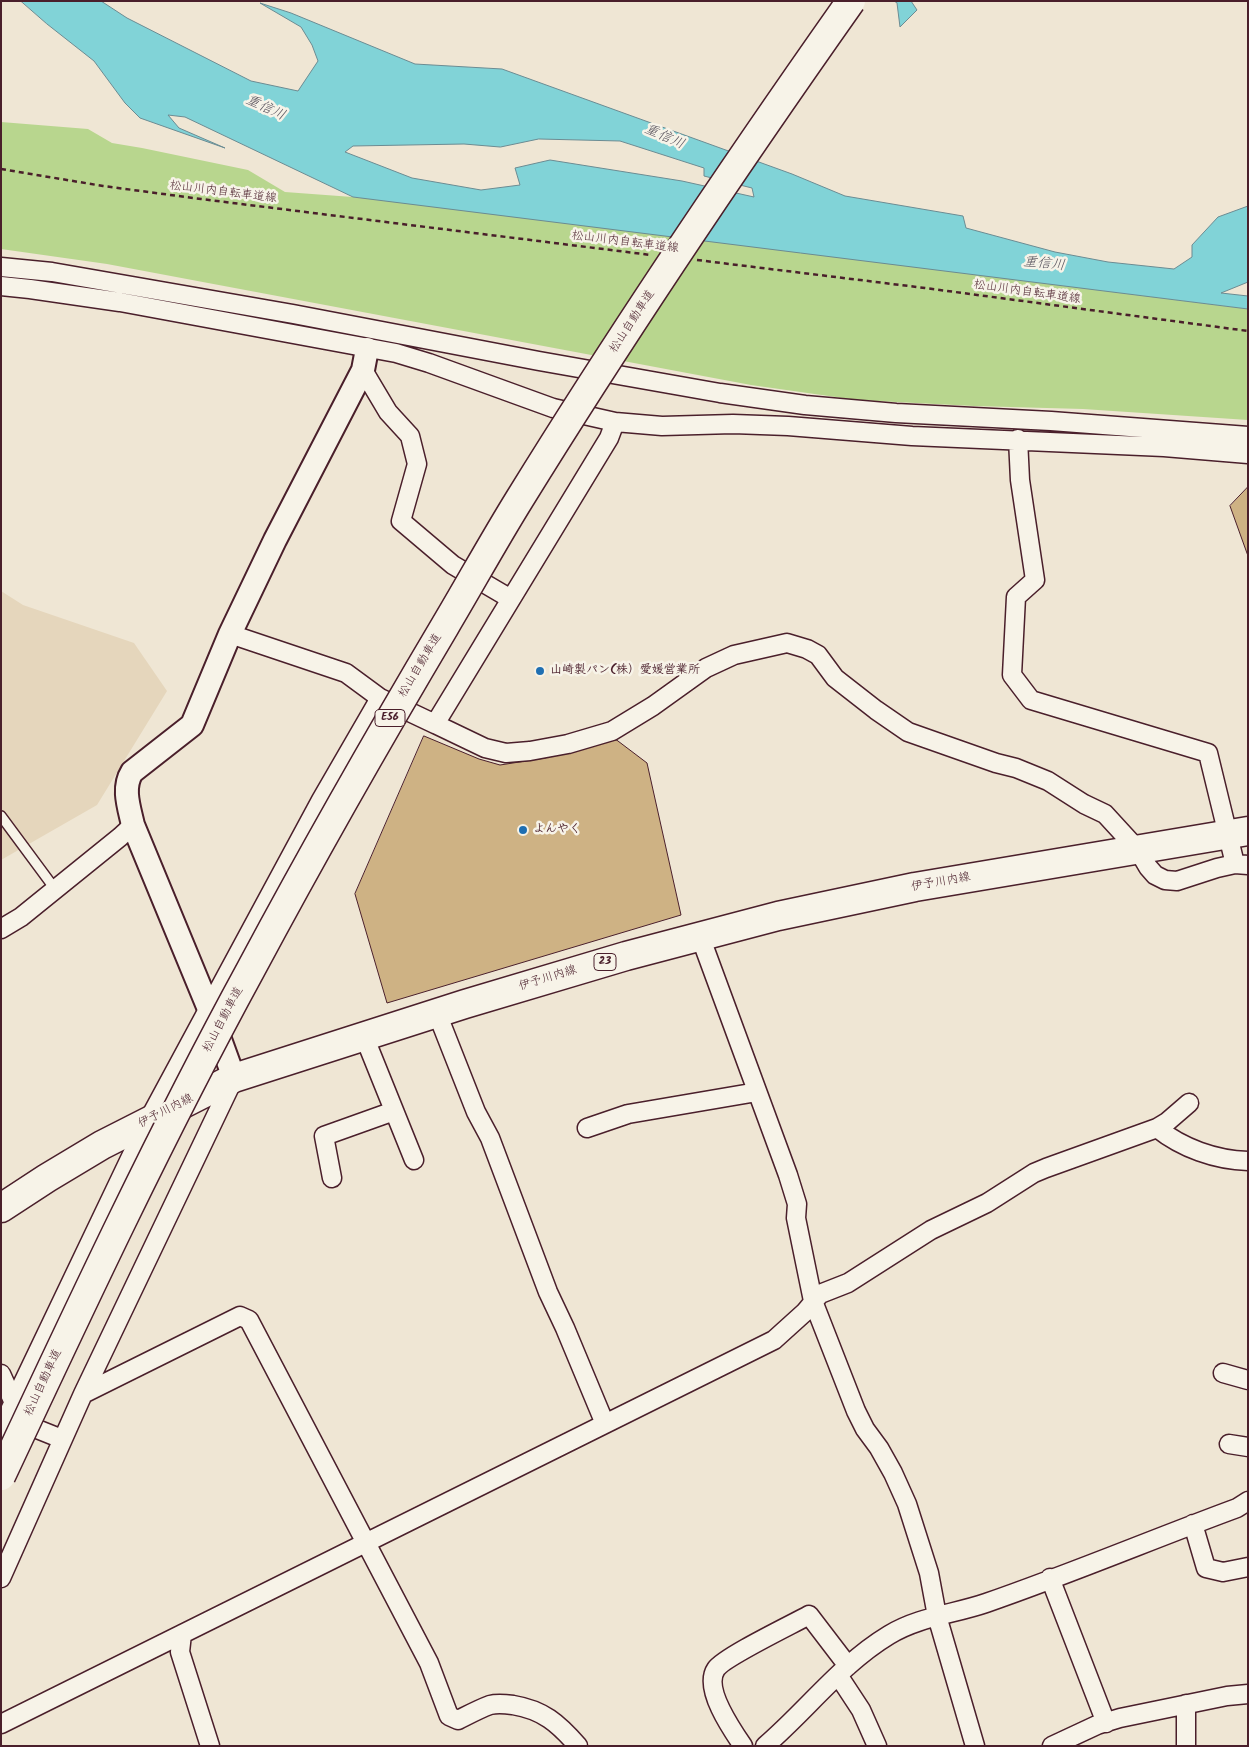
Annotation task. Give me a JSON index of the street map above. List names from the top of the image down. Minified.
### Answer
{"streets":{"main road":["松山自動車道","E56","伊予川内線","23"],"path":["松山川内自転車道線"]},"water":["重信川"],"places":["山崎製パン(株）愛媛営業所","よんやく"]}
